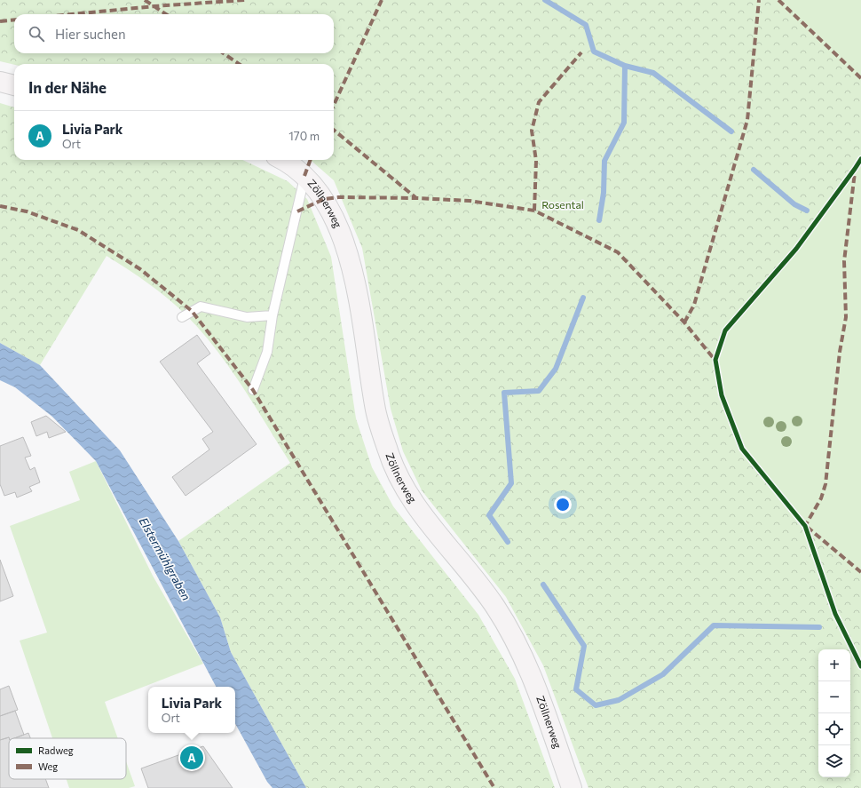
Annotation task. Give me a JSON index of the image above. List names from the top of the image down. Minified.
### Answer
{"streets":{"main road":["Zöllnerweg"]},"water":["Elstermühlgraben"],"parks":["Rosental"],"legend":["Radweg","Weg"],"page":{"search":"Hier suchen","heading":"In der Nähe","list":[{"mark":"A","name":"Livia Park","note":"Ort","value":"170 m"}],"map_buttons":["+","−"],"popup":["Livia Park","Ort"],"pins":"A"}}
